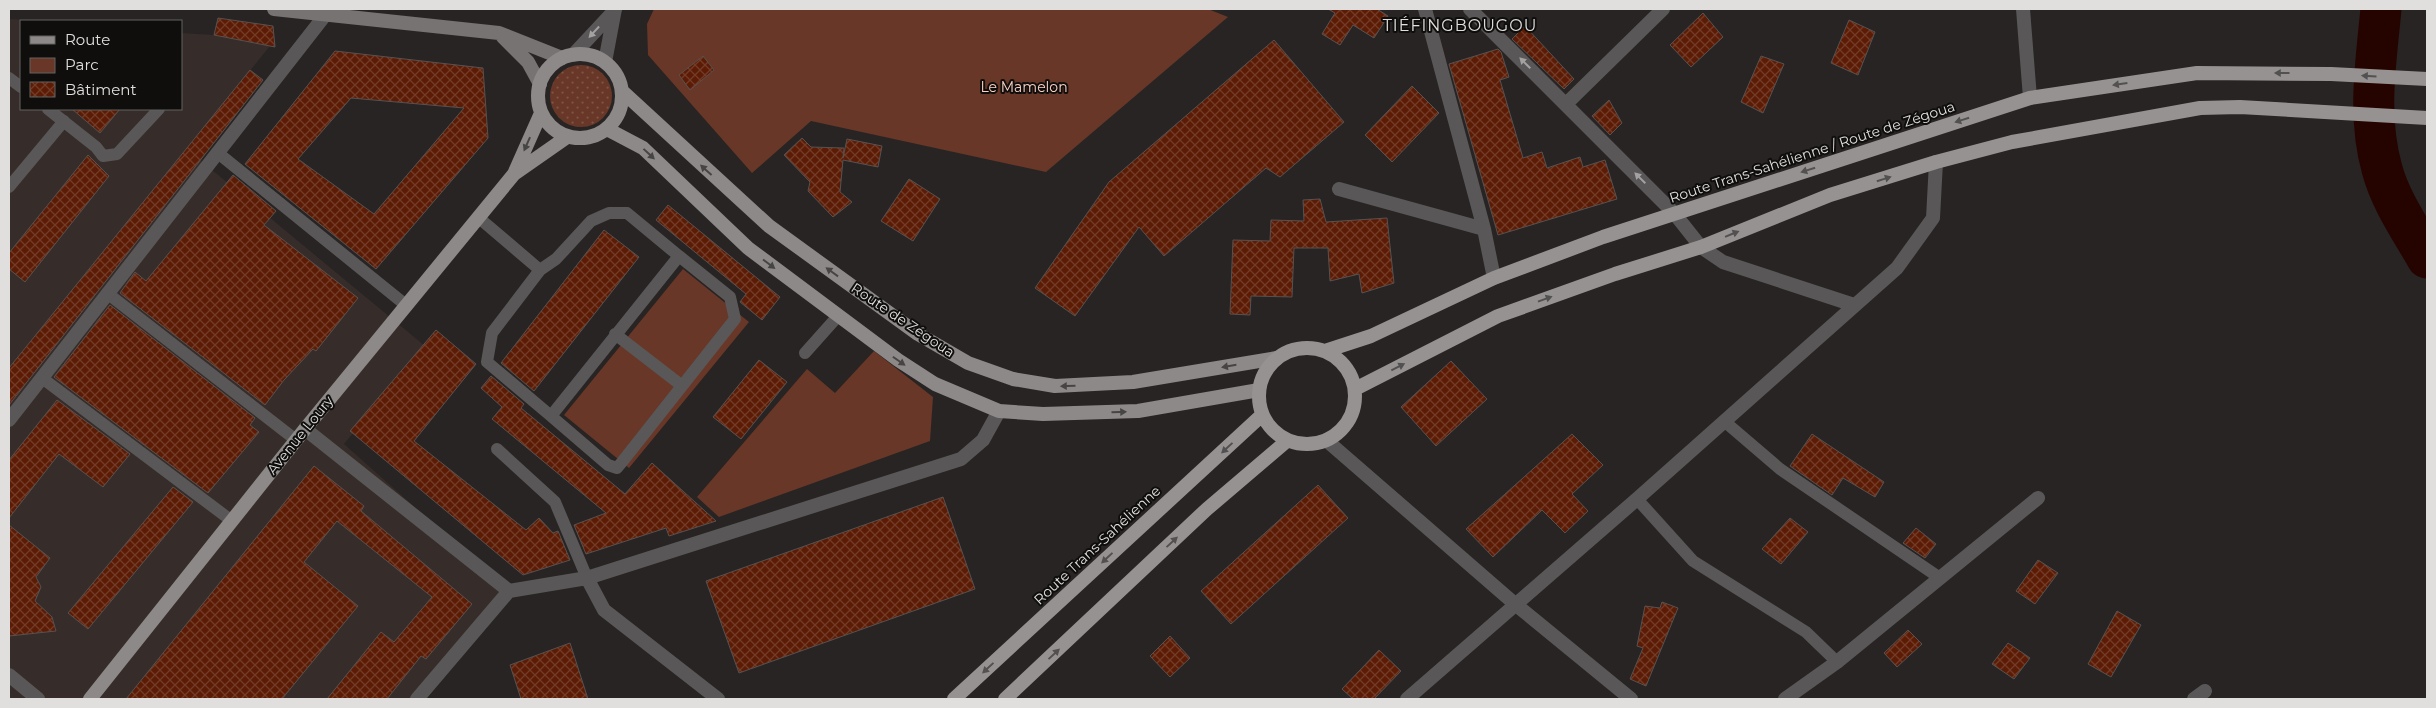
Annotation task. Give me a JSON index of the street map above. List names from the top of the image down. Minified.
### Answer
{"streets":{"highway":["Route Trans-Sahélienne / Route de Zégoua","Route Trans-Sahélienne"],"main road":["Route de Zégoua","Avenue Loury"]},"crossings":[["Route Trans-Sahélienne / Route de Zégoua","Route de Zégoua"],["Route Trans-Sahélienne / Route de Zégoua","Route Trans-Sahélienne"],["Route de Zégoua","Route Trans-Sahélienne"]],"districts":["TIÉFINGBOUGOU"],"parks":["Le Mamelon"],"legend":["Route","Parc","Bâtiment"]}
